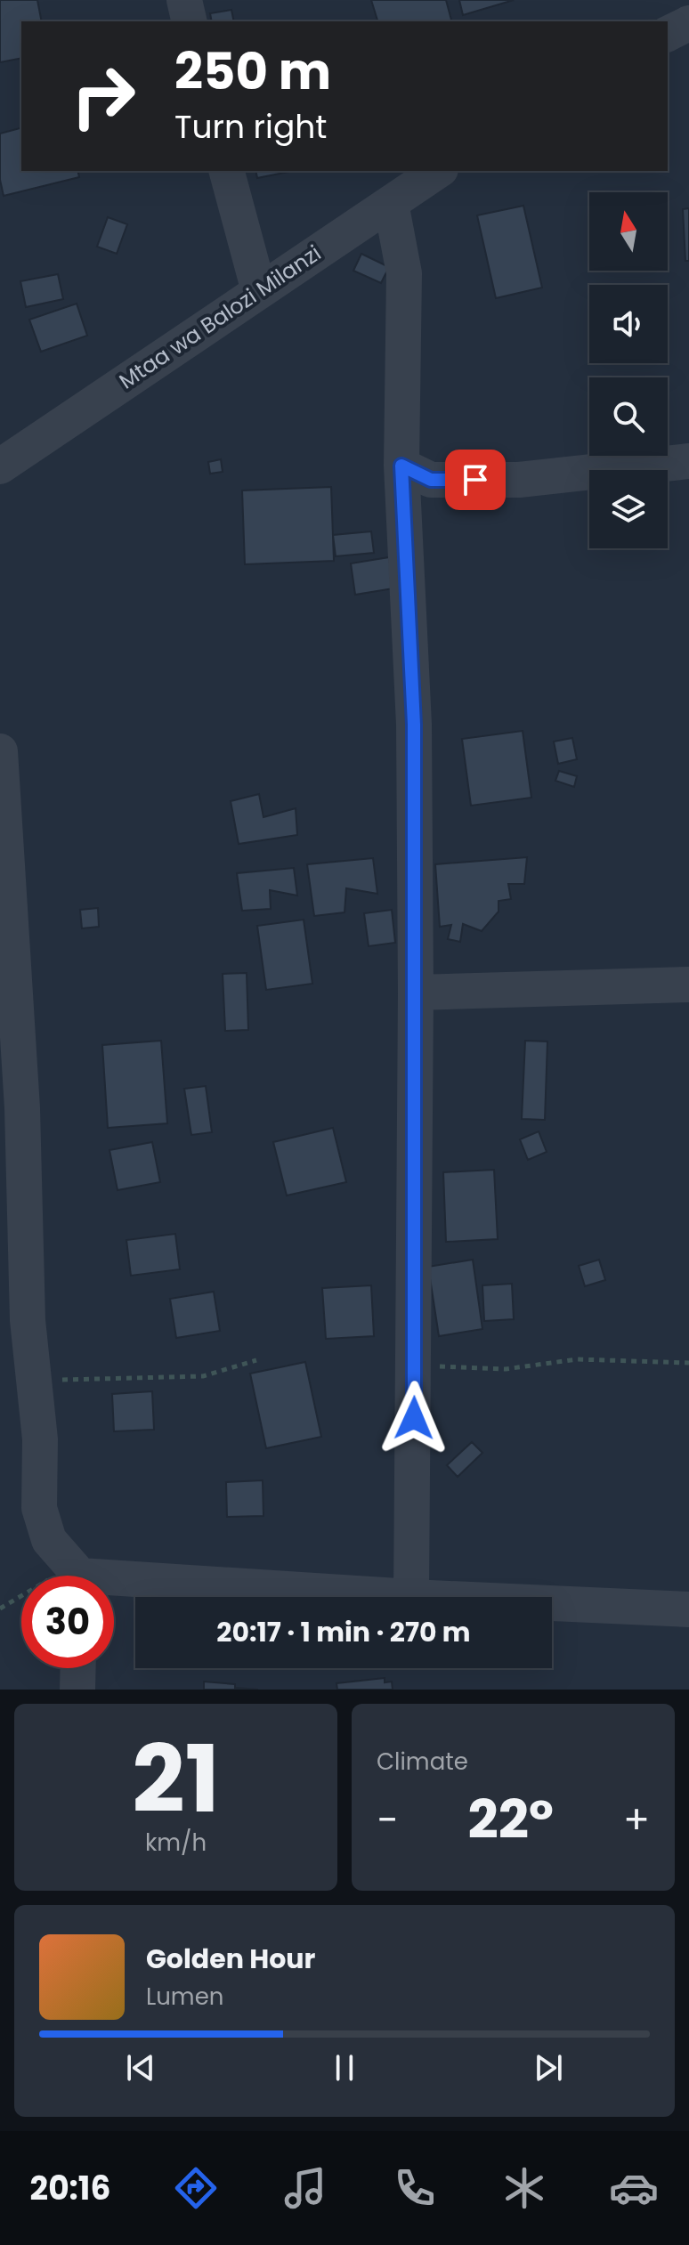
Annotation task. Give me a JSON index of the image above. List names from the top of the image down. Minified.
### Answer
{"streets":{"street":["Mtaa wa Balozi Milanzi"]},"north":"top","page":{"turn":["250 m","Turn right"],"limit":"30","trip":"20:17 · 1 min · 270 m","tile":[["21","km/h"],"Climate"],"heat":["−","22°","+"],"song":["Golden Hour","Lumen"],"tabs":"20:16"}}
